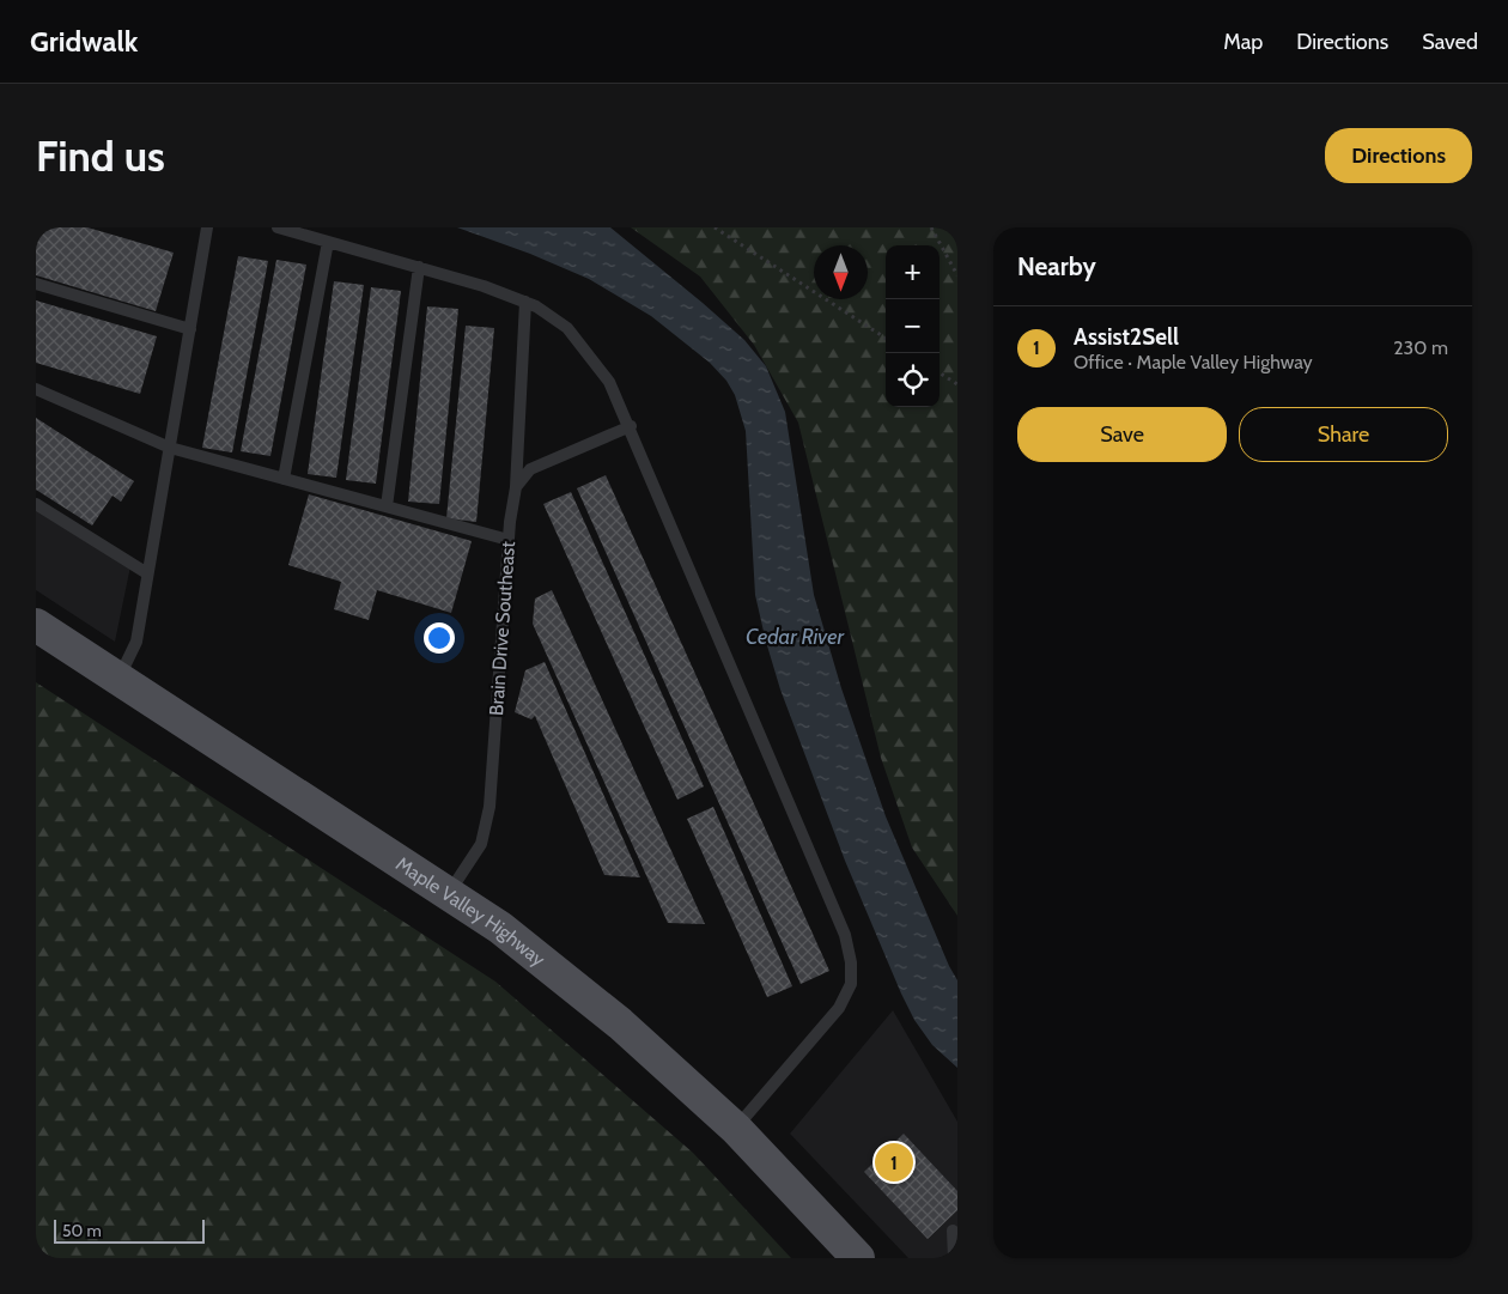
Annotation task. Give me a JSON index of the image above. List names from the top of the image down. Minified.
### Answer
{"streets":{"main road":["Maple Valley Highway"],"lane":["Brain Drive Southeast"]},"crossings":[["Brain Drive Southeast","Maple Valley Highway"]],"water":["Cedar River"],"scale_bar":"50 m","north":"bottom","page":{"header":"Gridwalk","nav":["Map","Directions","Saved"],"buttons":["Directions",["Save","Share"]],"title":"Find us","heading":"Nearby","map_buttons":["+","−"],"list":[{"mark":"1","name":"Assist2Sell","note":"Office · Maple Valley Highway","value":"230 m"}],"pins":"1","scale":"50 m"}}
